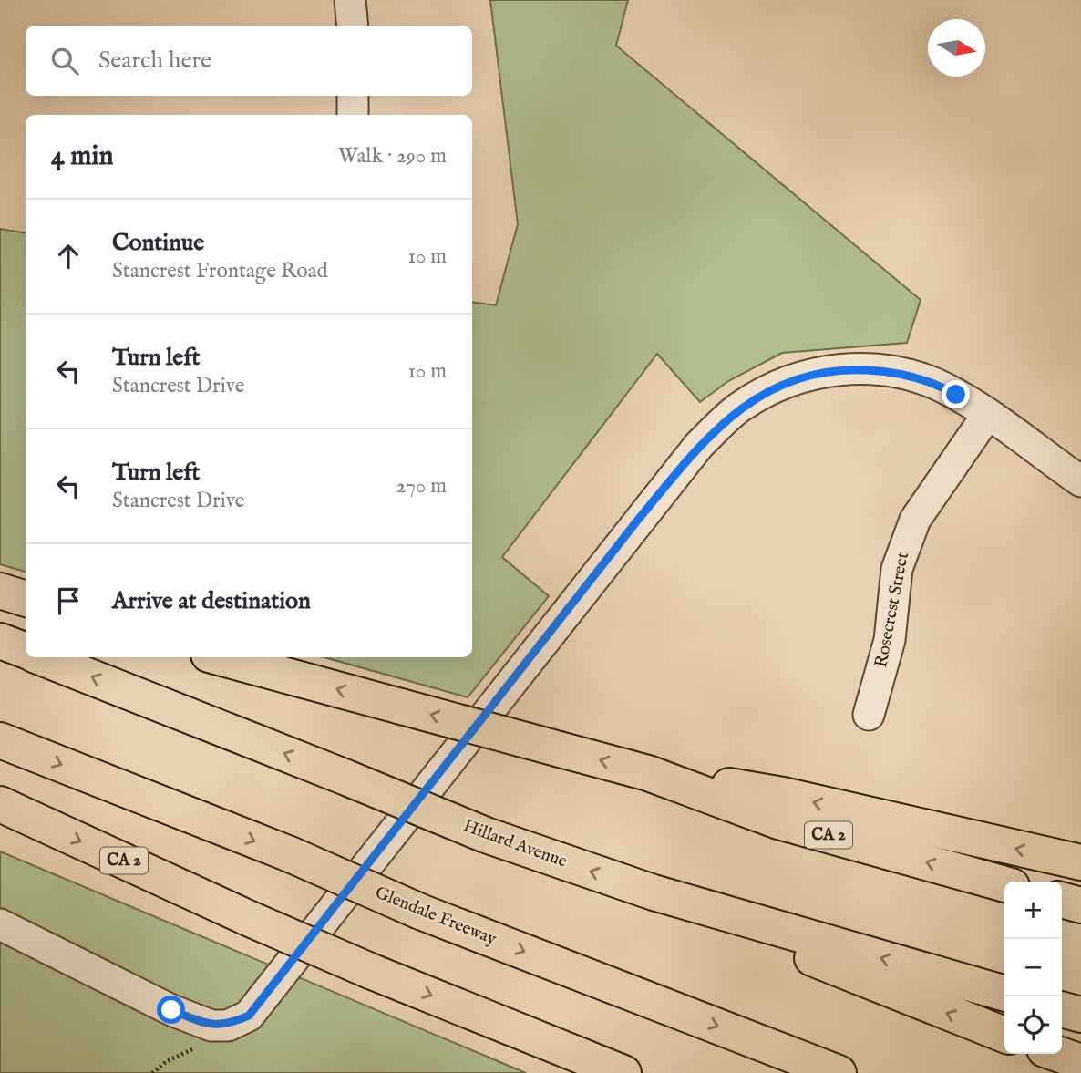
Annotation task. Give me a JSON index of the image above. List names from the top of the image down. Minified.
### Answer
{"streets":{"highway":["CA 2","Hillard Avenue","Glendale Freeway"],"street":["Rosecrest Street"]},"north":"right","page":{"search":"Search here","heading":["4 min","Walk · 290 m"],"list":[["Continue","Stancrest Frontage Road","10 m"],["Turn left","Stancrest Drive","10 m"],["Turn left","Stancrest Drive","270 m"],"Arrive at destination"],"map_buttons":["+","−"]}}
